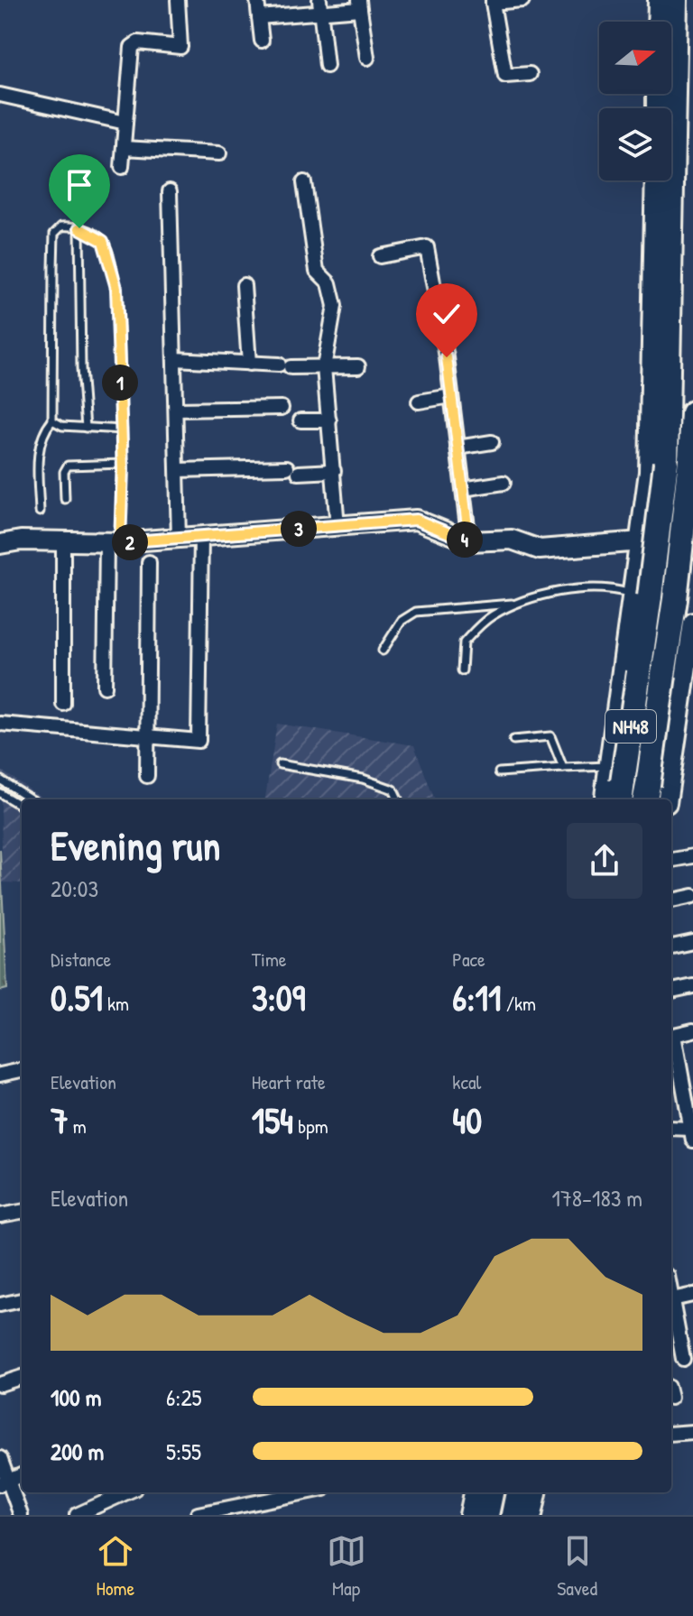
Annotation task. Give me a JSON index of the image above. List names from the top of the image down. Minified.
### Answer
{"streets":{"highway":["NH48"]},"north":"right","page":{"pins":["1","3","4","2"],"heading":["Evening run","20:03"],"stats":[["Distance","0.51 km"],["Time","3:09"],["Pace","6:11 /km"],["Elevation","7 m"],["Heart rate","154 bpm"],["kcal","40"]],"chart":["Elevation","178–183 m"],"list":[{"name":"100 m","note":"6:25"},{"name":"200 m","note":"5:55"}],"tabs":["Home","Map","Saved"]}}
